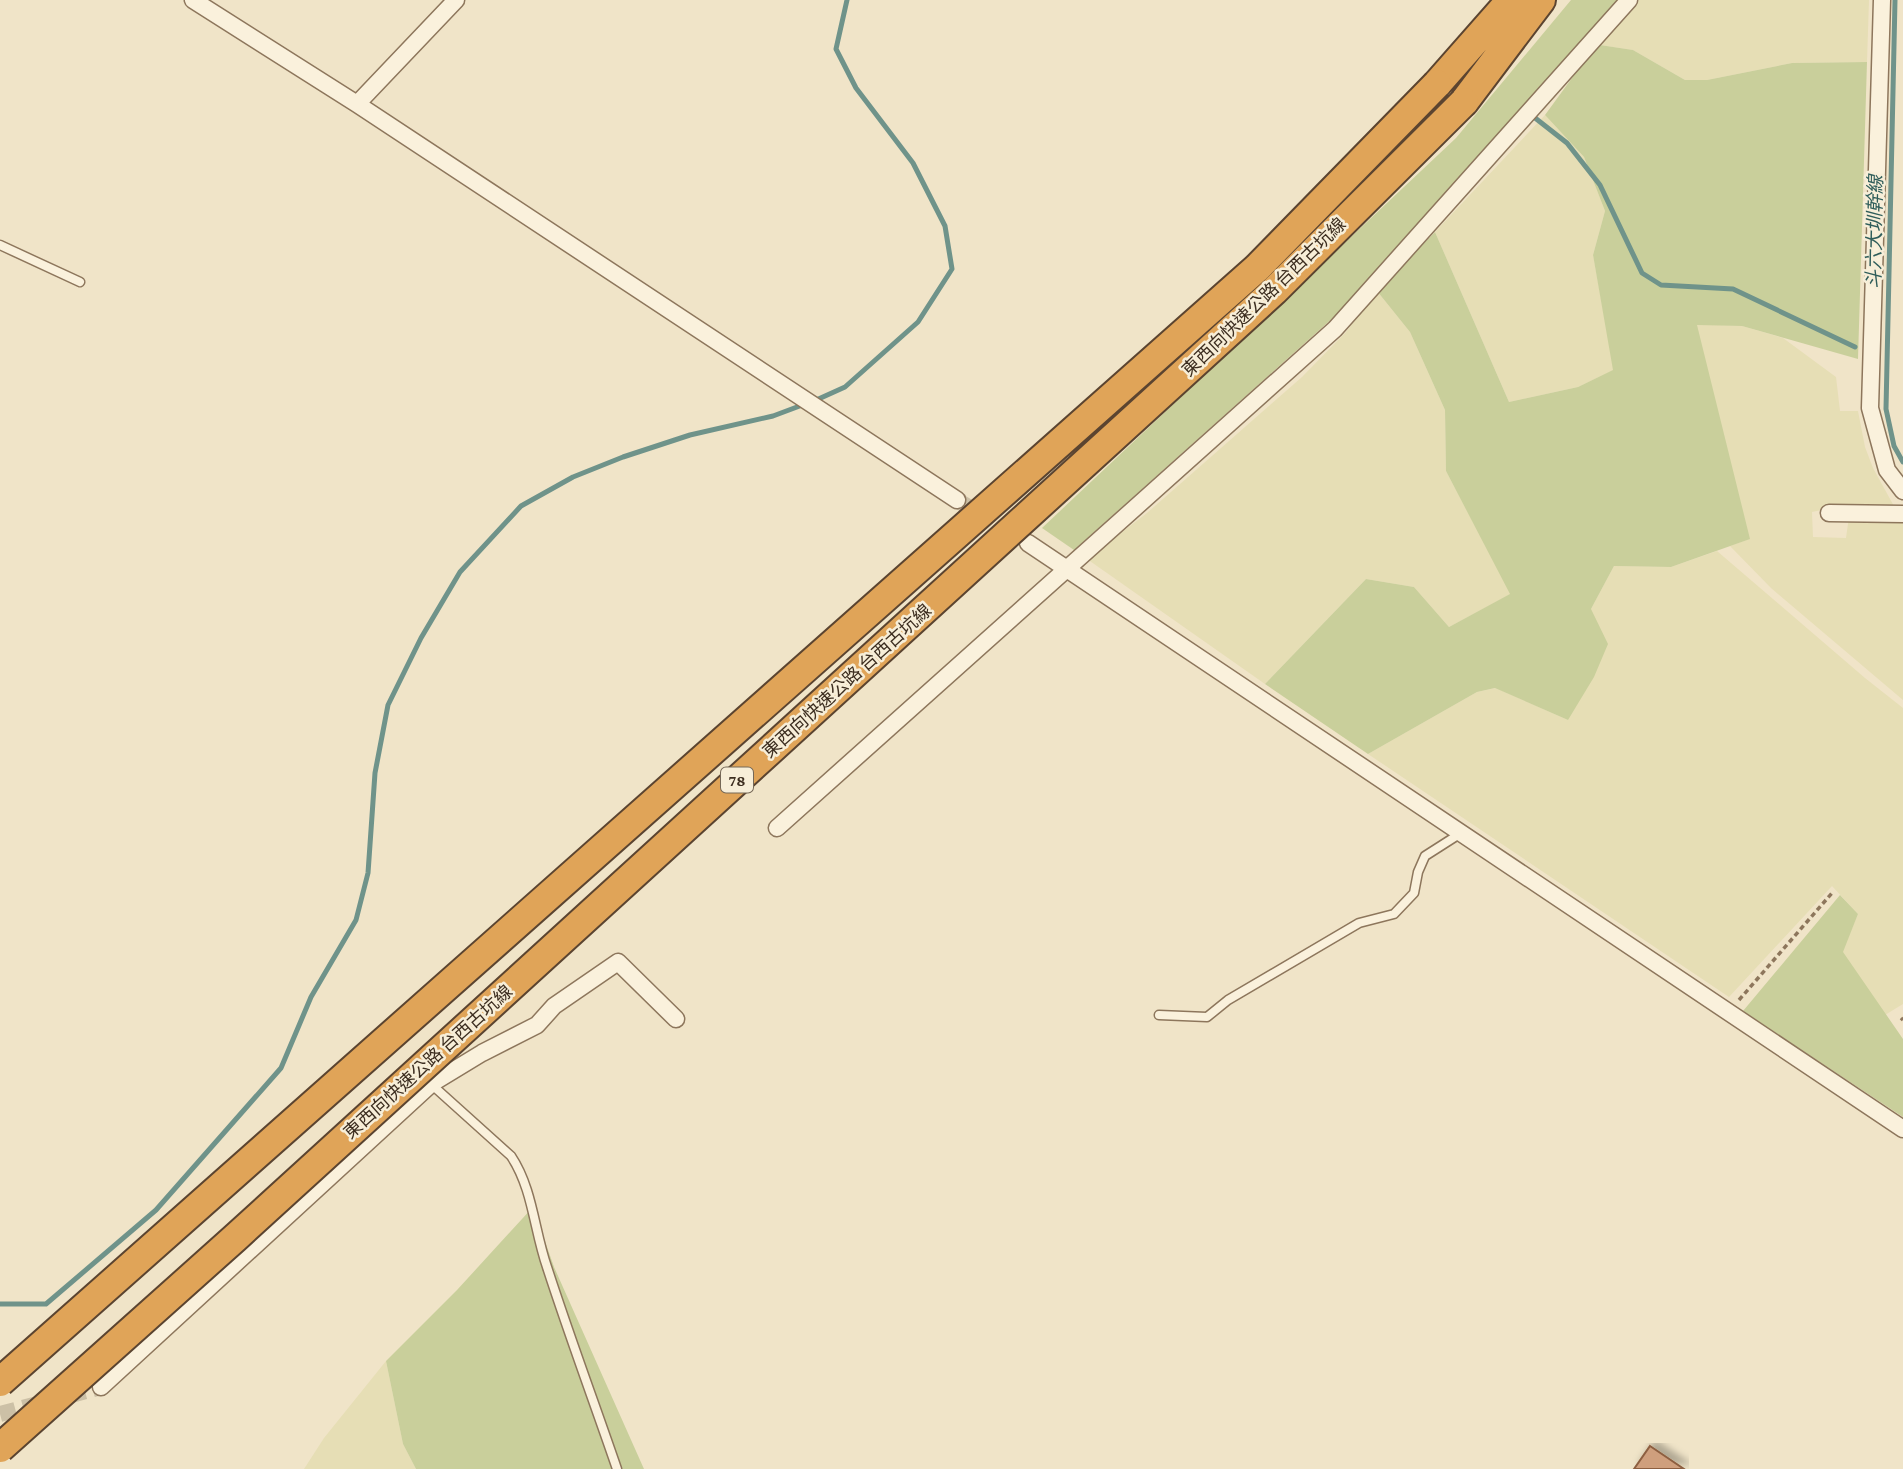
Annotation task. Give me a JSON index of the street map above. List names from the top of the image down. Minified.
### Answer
{"streets":{"highway":["東西向快速公路 台西古坑線","78"]},"water":["斗六大圳幹線"]}
